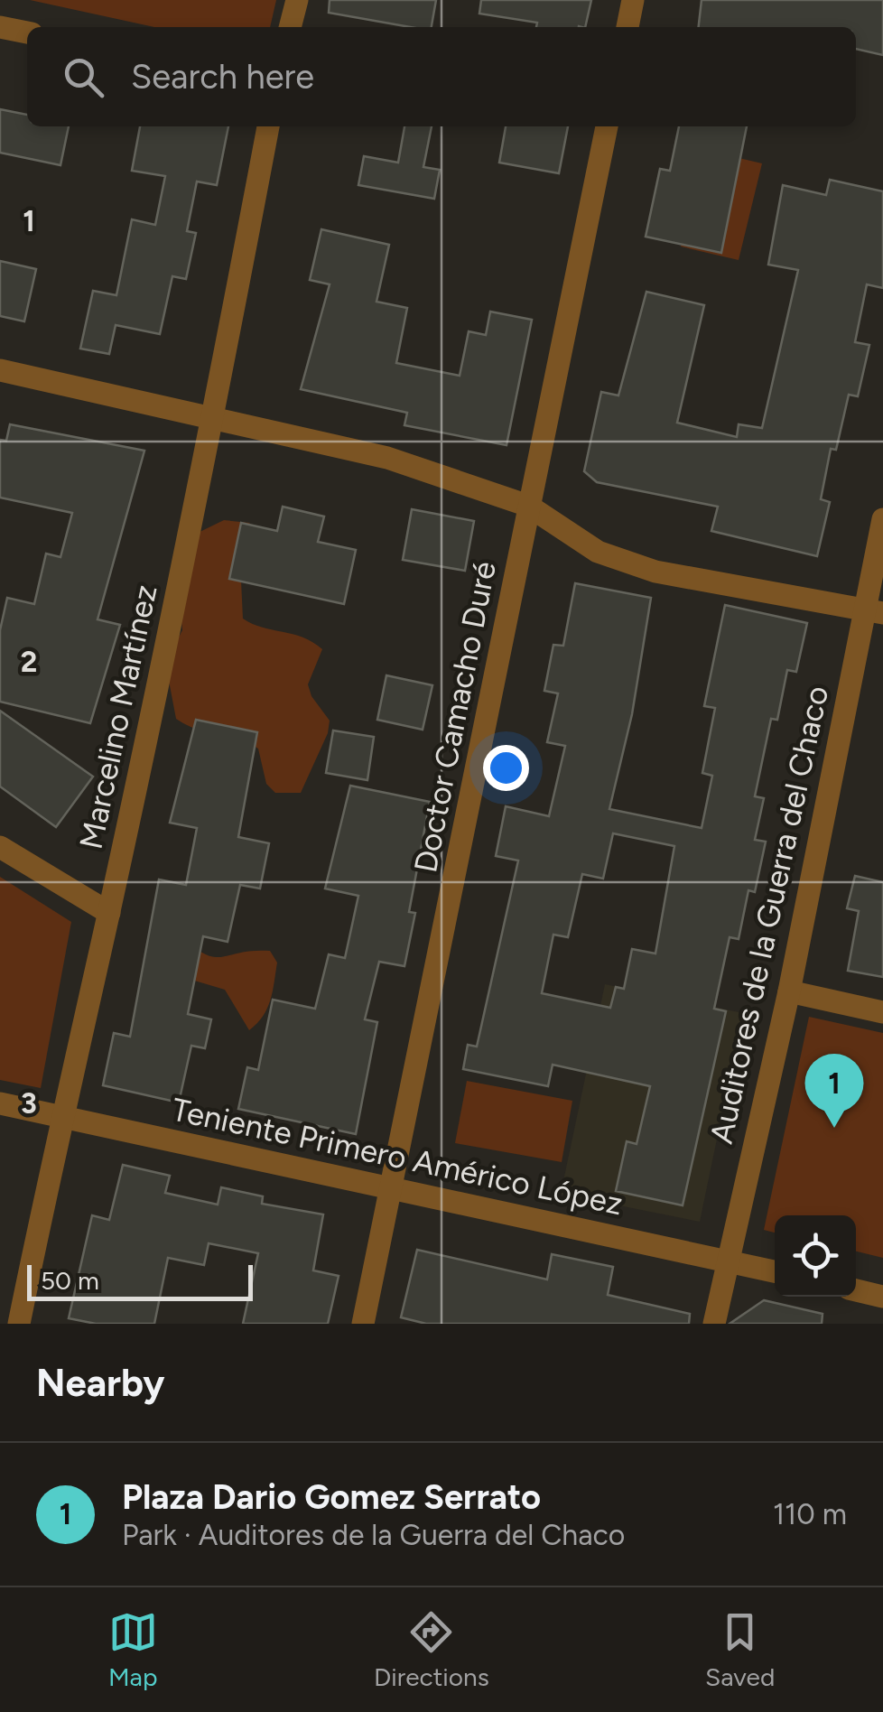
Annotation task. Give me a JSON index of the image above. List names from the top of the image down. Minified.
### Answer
{"streets":{"street":["Marcelino Martínez","Doctor Camacho Duré","Auditores de la Guerra del Chaco","Teniente Primero Américo López"]},"crossings":[["Marcelino Martínez","Teniente Primero Américo López"],["Doctor Camacho Duré","Teniente Primero Américo López"],["Auditores de la Guerra del Chaco","Teniente Primero Américo López"]],"scale_bar":"50 m","page":{"search":"Search here","pins":"1","scale":"50 m","heading":"Nearby","list":[{"mark":"1","name":"Plaza Dario Gomez Serrato","note":"Park · Auditores de la Guerra del Chaco","value":"110 m"}],"nav":["Map","Directions","Saved"]},"grid":{"rows":["1","2","3"]}}
